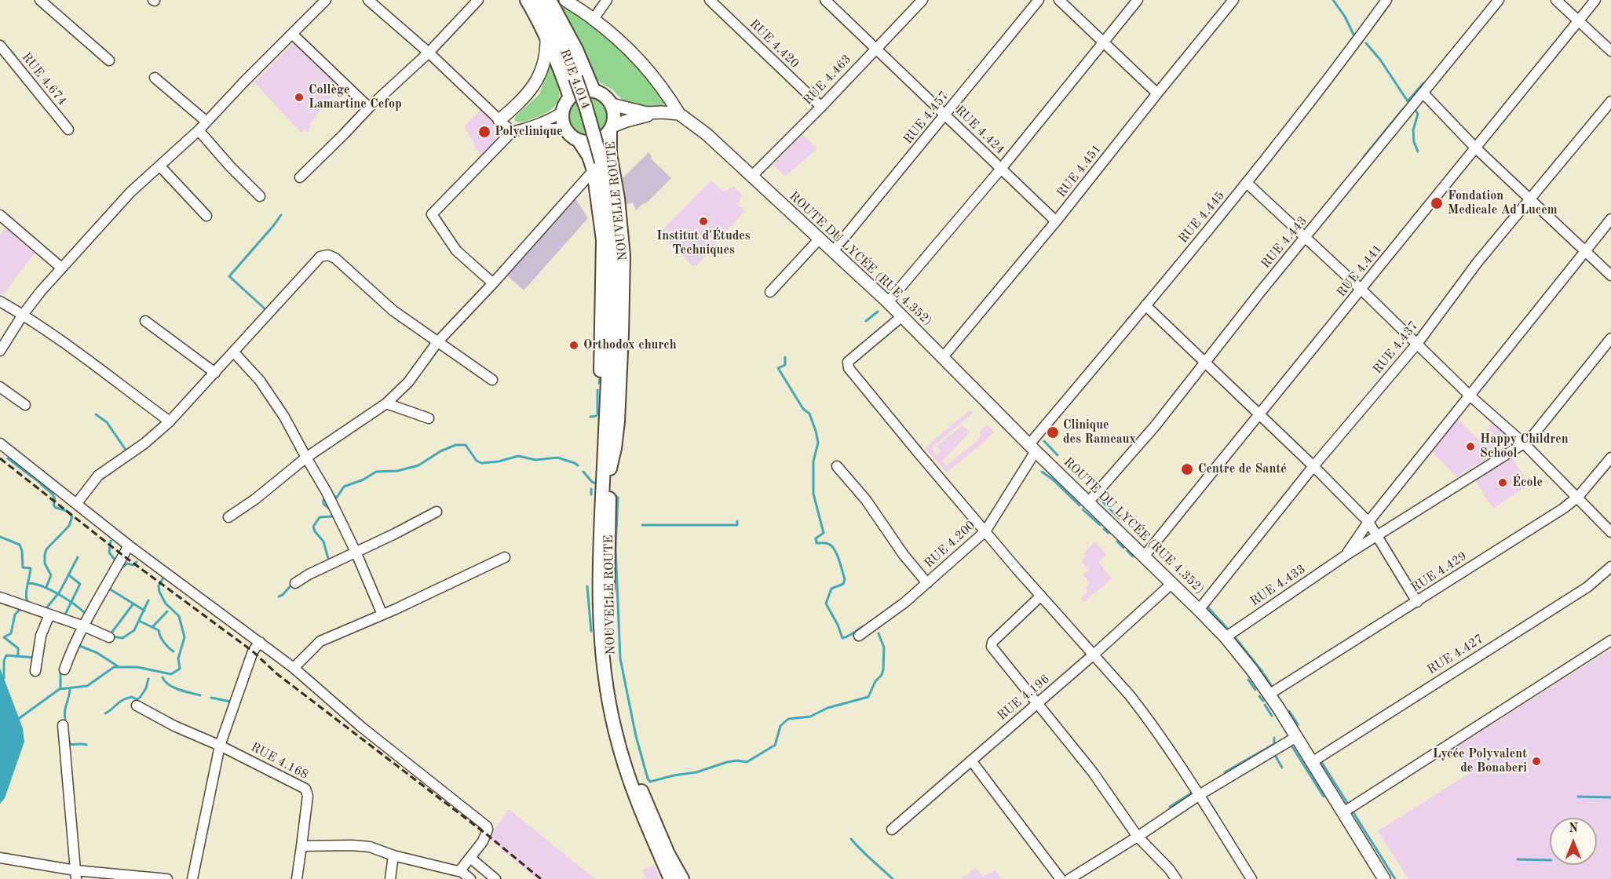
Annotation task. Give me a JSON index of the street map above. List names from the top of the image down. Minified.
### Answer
{"streets":{"highway":["RUE 4.014","NOUVELLE ROUTE"],"main road":["ROUTE DU LYCÉE (RUE 4.352)"],"street":["RUE 4.420","RUE 4.674","RUE 4.463","RUE 4.457","RUE 4.424","RUE 4.451","RUE 4.445","RUE 4.443","RUE 4.441","RUE 4.437","RUE 4.200","RUE 4.429","RUE 4.433","RUE 4.427","RUE 4.196","RUE 4.168"]},"crossings":[["RUE 4.420","RUE 4.463"],["RUE 4.014","NOUVELLE ROUTE"],["RUE 4.463","RUE 4.424"],["RUE 4.463","ROUTE DU LYCÉE (RUE 4.352)"],["RUE 4.457","RUE 4.424"],["RUE 4.457","ROUTE DU LYCÉE (RUE 4.352)"],["RUE 4.424","RUE 4.451"],["RUE 4.451","ROUTE DU LYCÉE (RUE 4.352)"],["RUE 4.445","ROUTE DU LYCÉE (RUE 4.352)"],["RUE 4.445","RUE 4.200"],["RUE 4.443","ROUTE DU LYCÉE (RUE 4.352)"],["ROUTE DU LYCÉE (RUE 4.352)","RUE 4.441"],["ROUTE DU LYCÉE (RUE 4.352)","RUE 4.437"],["ROUTE DU LYCÉE (RUE 4.352)","RUE 4.200"],["ROUTE DU LYCÉE (RUE 4.352)","RUE 4.429"],["ROUTE DU LYCÉE (RUE 4.352)","RUE 4.433"],["ROUTE DU LYCÉE (RUE 4.352)","RUE 4.427"],["ROUTE DU LYCÉE (RUE 4.352)","RUE 4.196"]],"places":["Collège Lamartine Cefop","Polyclinique","Fondation Medicale Ad Lucem","Institut d'Études Techniques","Orthodox church","Clinique des Rameaux","Happy Children School","Centre de Santé","École","Lycée Polyvalent de Bonaberi"],"north":"top"}
